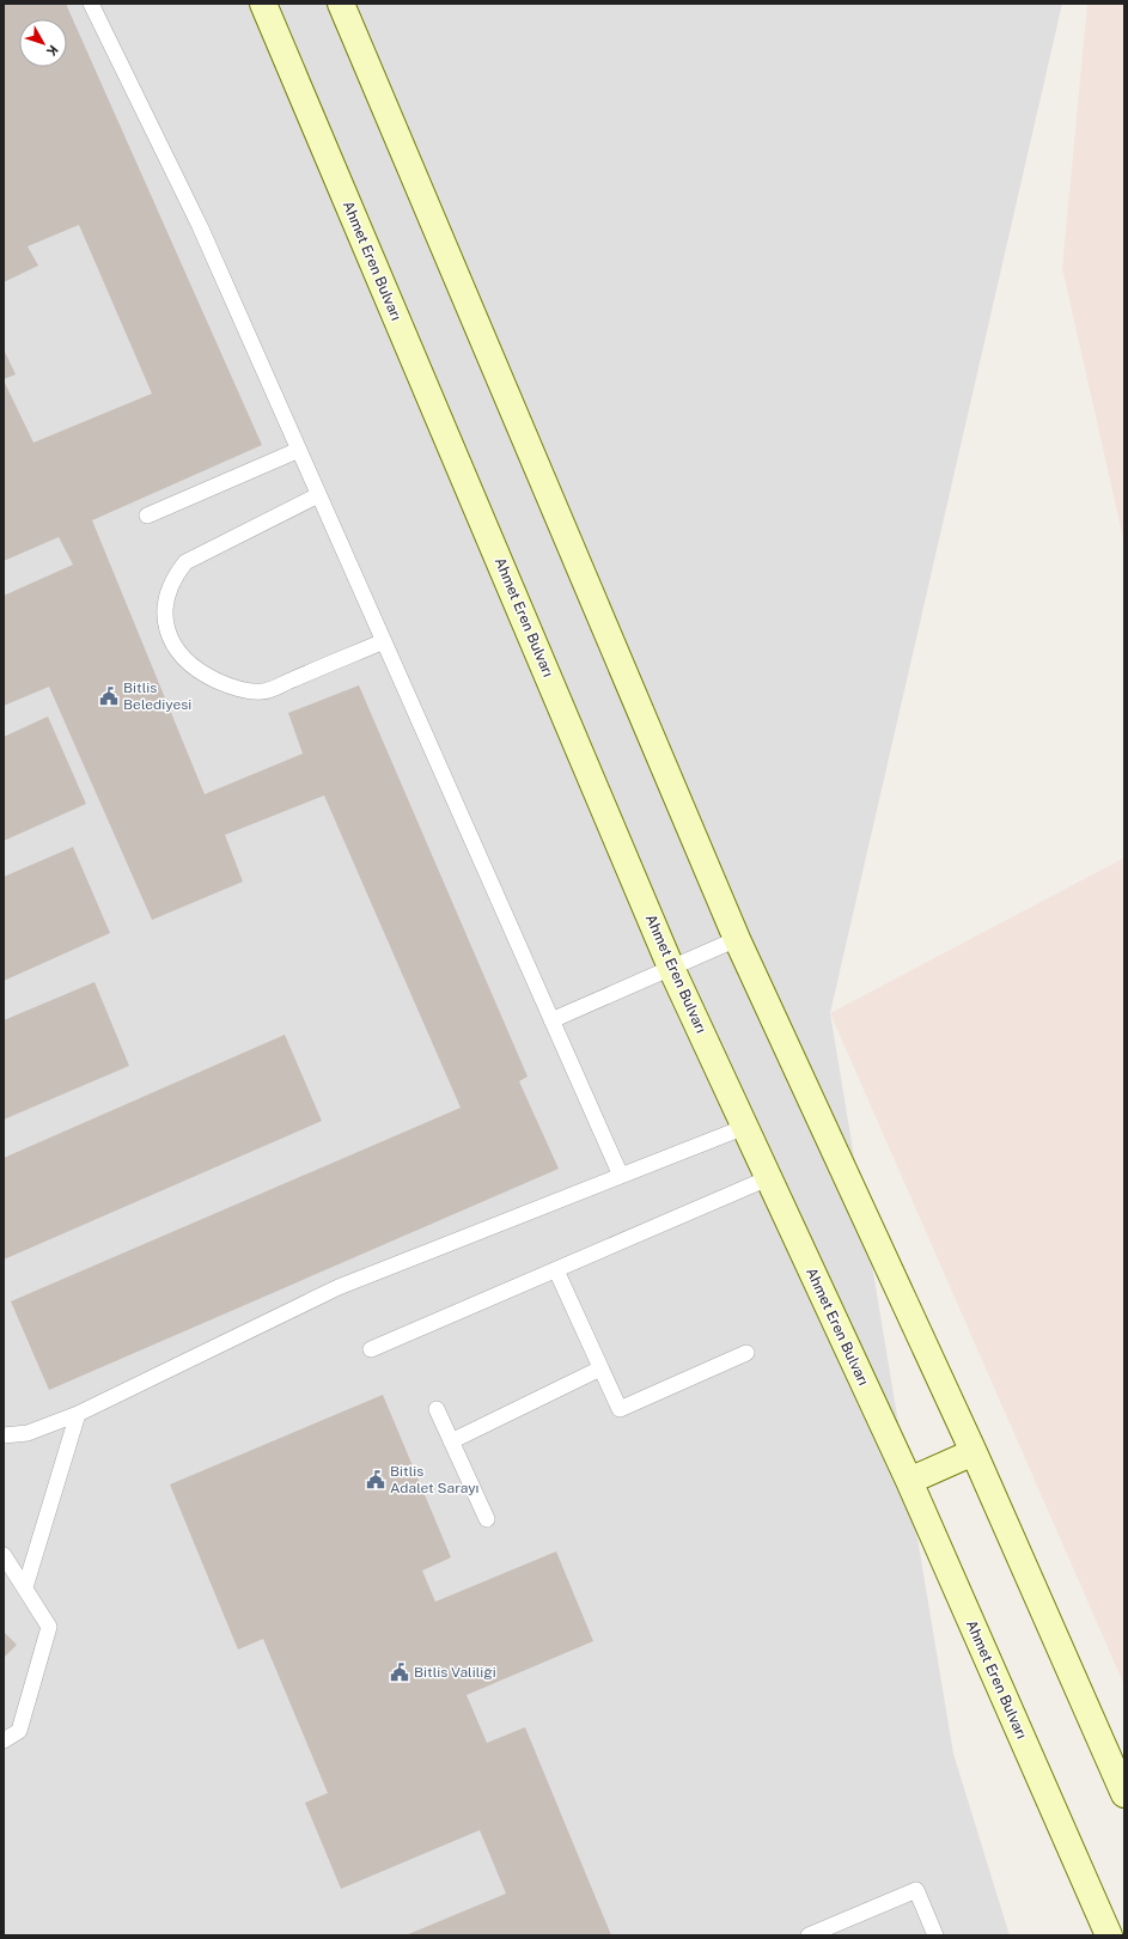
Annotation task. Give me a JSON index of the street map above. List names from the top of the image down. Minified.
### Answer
{"streets":{"main road":["Ahmet Eren Bulvarı"]},"places":{"public building":["Bitlis Belediyesi","Bitlis Adalet Sarayı","Bitlis Valiliği"]},"north":"bottom right"}
